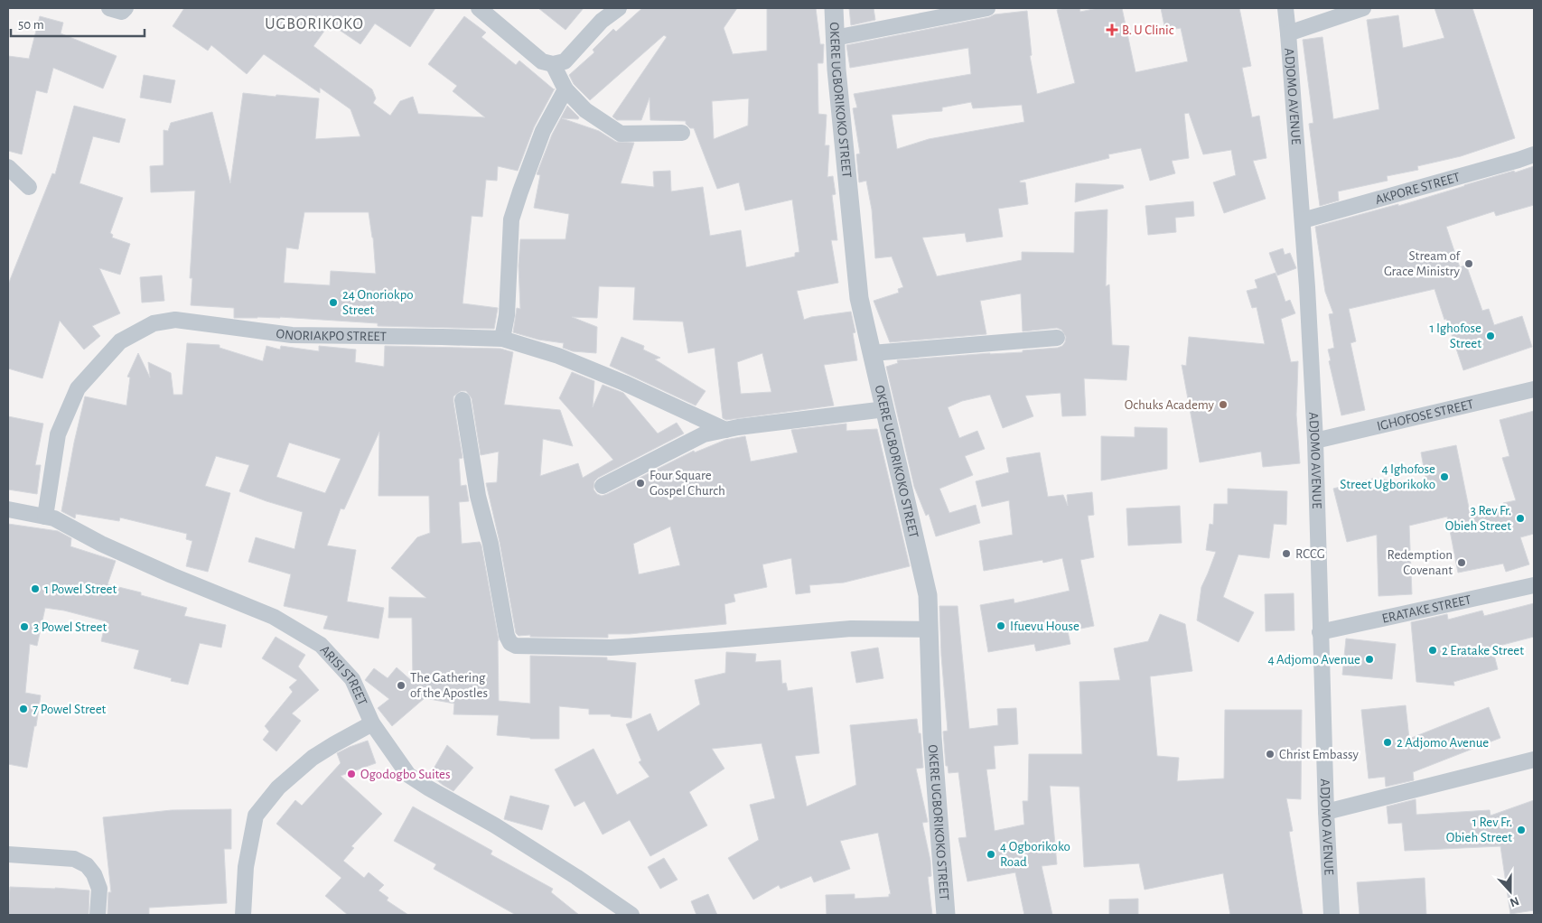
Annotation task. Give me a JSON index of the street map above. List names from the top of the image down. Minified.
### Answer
{"streets":{"street":["ADJOMO AVENUE","OKERE UGBORIKOKO STREET","AKPORE STREET","ONORIAKPO STREET","IGHOFOSE STREET","ERATAKE STREET","ARISI STREET"]},"crossings":[["ADJOMO AVENUE","AKPORE STREET"],["ADJOMO AVENUE","IGHOFOSE STREET"],["ADJOMO AVENUE","ERATAKE STREET"],["ONORIAKPO STREET","ARISI STREET"]],"districts":["UGBORIKOKO"],"places":{"health":["B. U Clinic"],"other":["Stream of Grace Ministry","24 Onoriokpo Street","1 Ighofose Street","Ochuks Academy","4 Ighofose Street Ugborikoko","Four Square Gospel Church","3 Rev Fr. Obieh Street","RCCG","Redemption Covenant","1 Powel Street","Ifuevu House","3 Powel Street","2 Eratake Street","4 Adjomo Avenue","The Gathering of the Apostles","7 Powel Street","2 Adjomo Avenue","Christ Embassy","Ogodogbo Suites","1 Rev Fr. Obieh Street","4 Ogborikoko Road"]},"scale_bar":"50 m","north":"bottom"}
